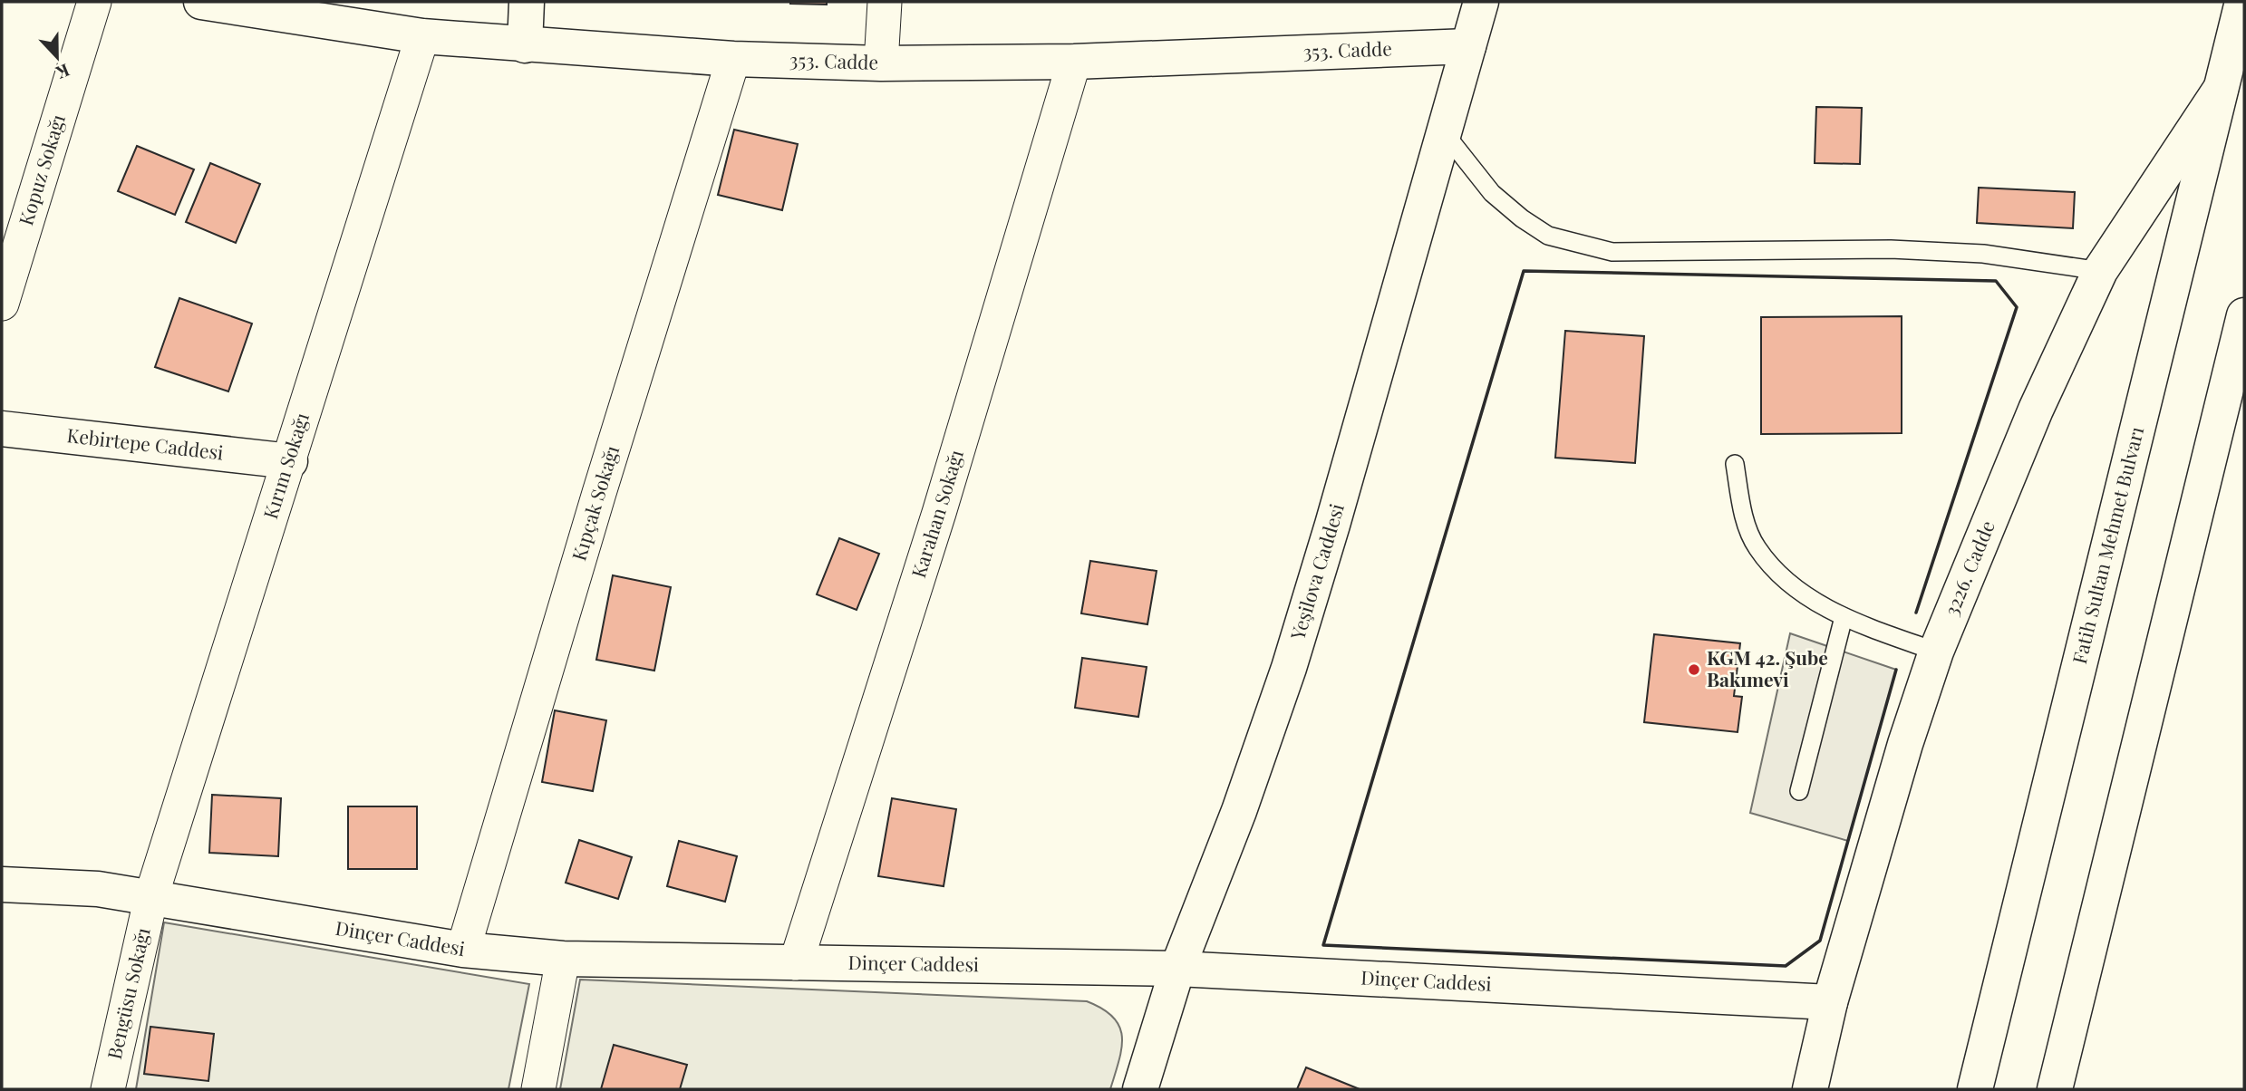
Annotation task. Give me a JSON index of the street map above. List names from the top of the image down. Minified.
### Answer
{"streets":{"main road":["353. Cadde","Kebirtepe Caddesi","Fatih Sultan Mehmet Bulvarı","3226. Cadde","Yeşilova Caddesi","Dinçer Caddesi"],"street":["Kopuz Sokağı","Kırım Sokağı","Kıpçak Sokağı","Karahan Sokağı","Bengüsu Sokağı"]},"crossings":[["353. Cadde","Kırım Sokağı"],["353. Cadde","Kıpçak Sokağı"],["353. Cadde","Karahan Sokağı"],["353. Cadde","Yeşilova Caddesi"],["Kebirtepe Caddesi","Kırım Sokağı"],["Kırım Sokağı","Dinçer Caddesi"],["Kırım Sokağı","Bengüsu Sokağı"],["Kıpçak Sokağı","Dinçer Caddesi"],["Karahan Sokağı","Dinçer Caddesi"],["Fatih Sultan Mehmet Bulvarı","3226. Cadde"],["3226. Cadde","Dinçer Caddesi"],["Yeşilova Caddesi","Dinçer Caddesi"],["Dinçer Caddesi","Bengüsu Sokağı"]],"places":["KGM 42. Şube Bakımevi"],"north":"bottom"}
